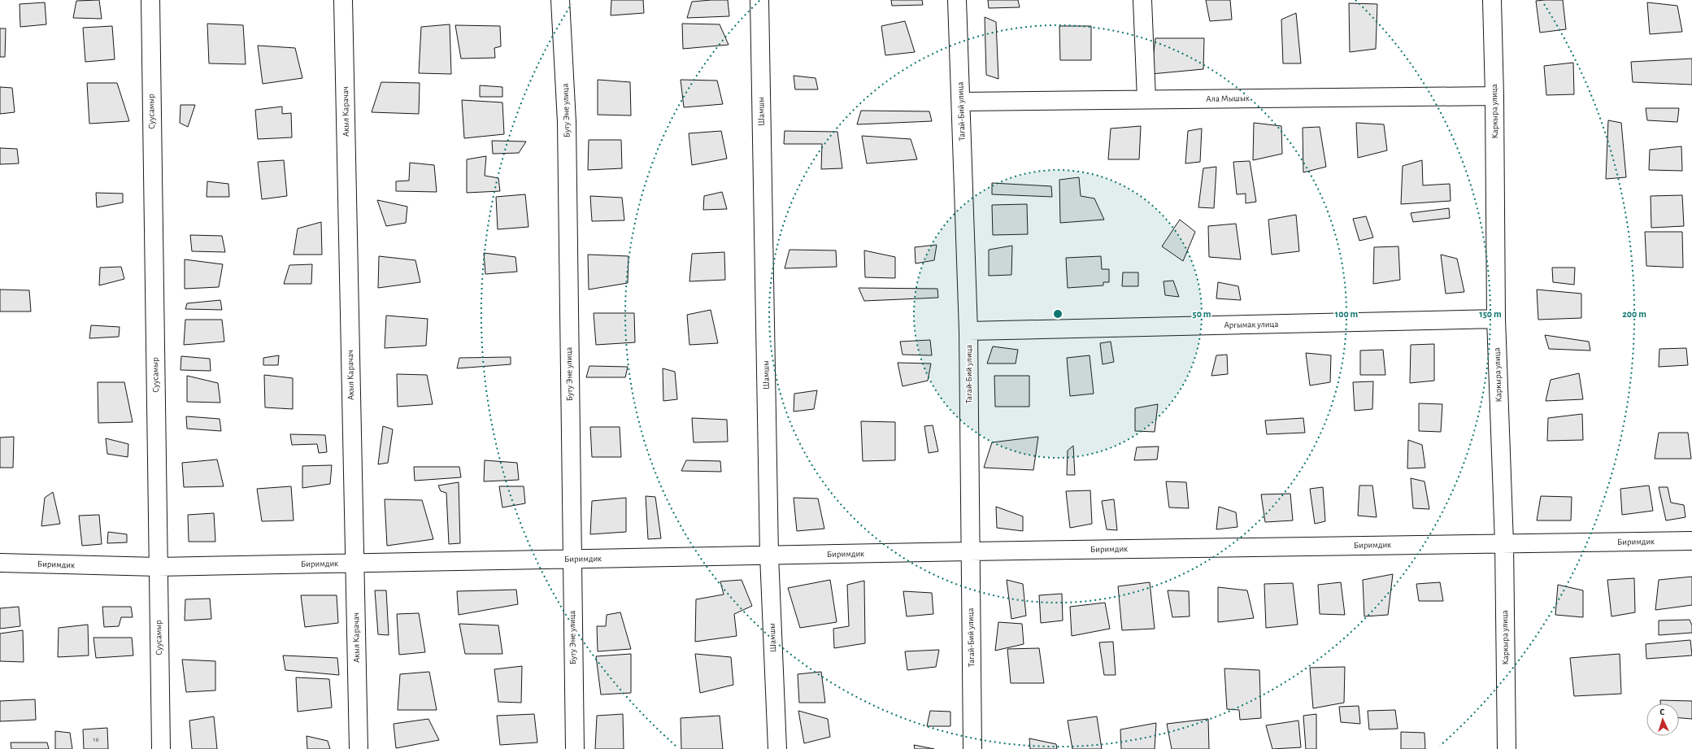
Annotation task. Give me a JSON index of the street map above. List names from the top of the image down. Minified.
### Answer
{"streets":{"street":["Ала Мышык","Бугу Эне улица","Суусамыр","Акыл Карачач","Шамшы","Тагай-Бий улица","Каркыра улица","Аргымак улица","Биримдик"]},"crossings":[["Ала Мышык","Тагай-Бий улица"],["Ала Мышык","Каркыра улица"],["Бугу Эне улица","Биримдик"],["Суусамыр","Биримдик"],["Акыл Карачач","Биримдик"],["Шамшы","Биримдик"],["Тагай-Бий улица","Аргымак улица"],["Тагай-Бий улица","Биримдик"],["Каркыра улица","Аргымак улица"],["Каркыра улица","Биримдик"]],"house_numbers":["16"],"north":"top","rings":["50 m","100 m","150 m","200 m"]}
